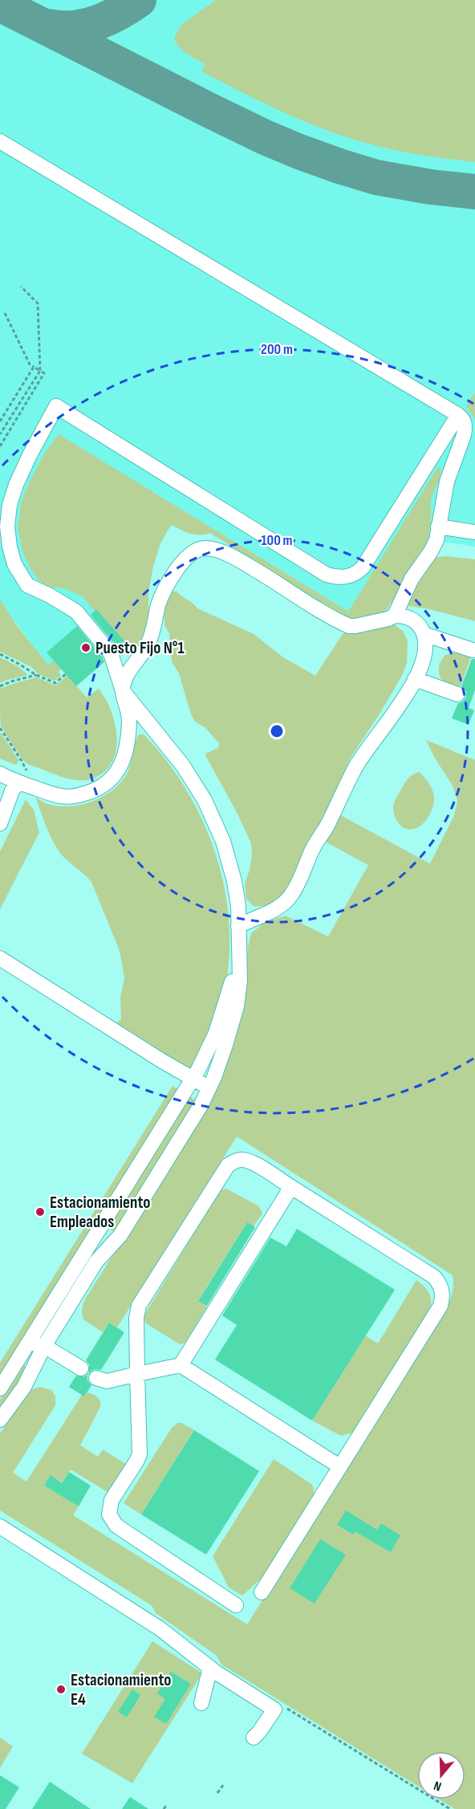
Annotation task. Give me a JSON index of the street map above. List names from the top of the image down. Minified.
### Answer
{"places":["Puesto Fijo N°1","Estacionamiento Empleados","Estacionamiento E4"],"north":"bottom","rings":["200 m","100 m"]}
